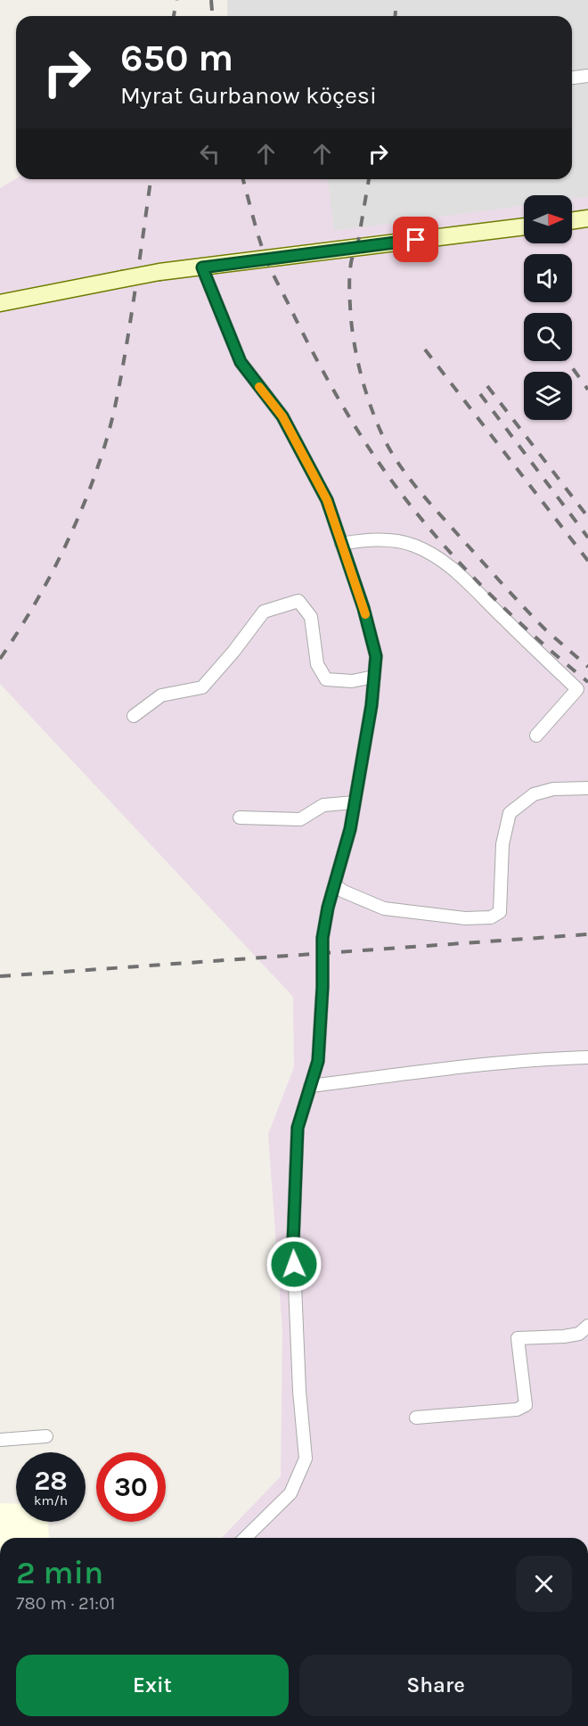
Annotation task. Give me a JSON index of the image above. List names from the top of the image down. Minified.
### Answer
{"north":"right","page":{"turn":["650 m","Myrat Gurbanow köçesi"],"speed":"28 km/h","limit":"30","heading":["2 min","780 m · 21:01"],"buttons":["Exit","Share"]}}
